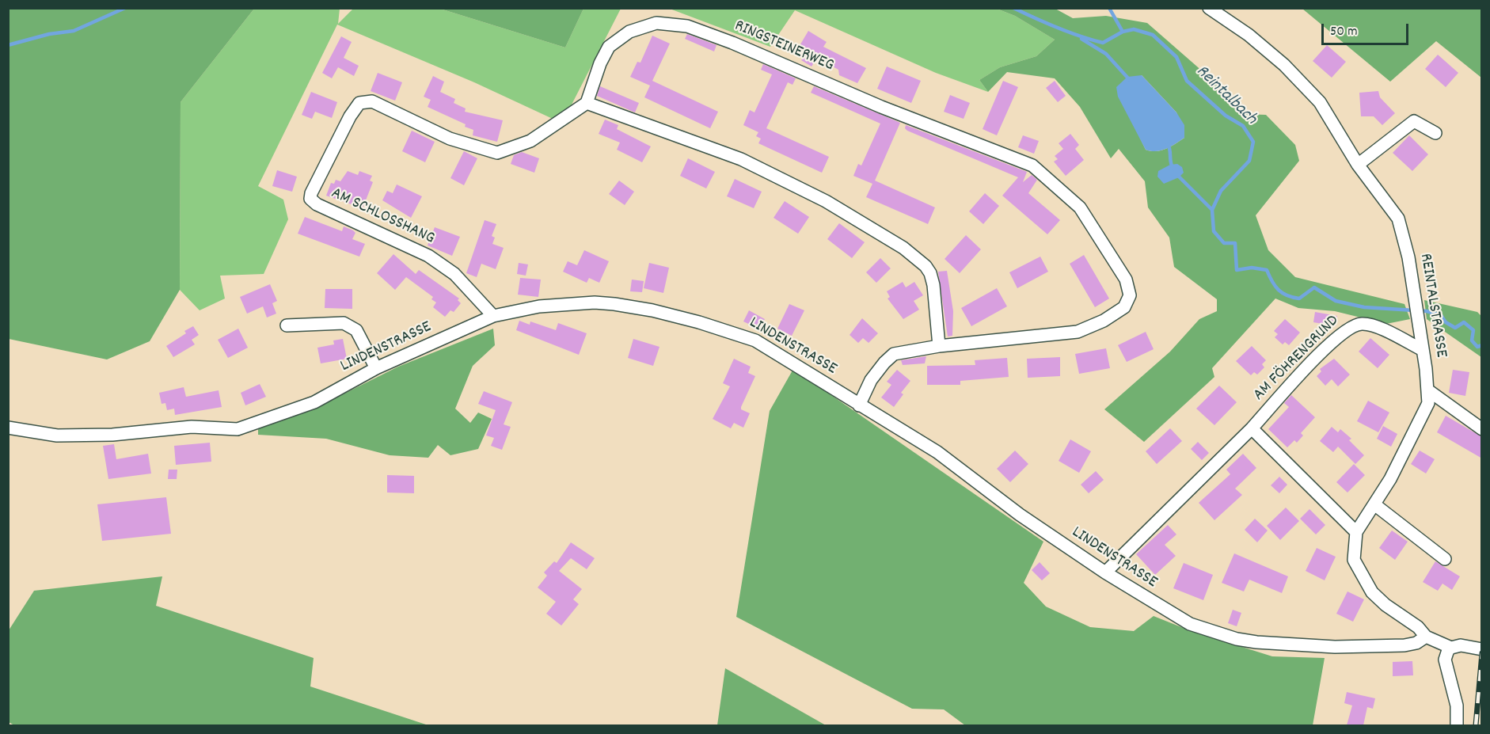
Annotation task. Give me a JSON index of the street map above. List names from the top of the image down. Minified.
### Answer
{"streets":{"street":["RINGSTEINERWEG","AM SCHLOSSHANG","REINTALSTRASSE","LINDENSTRASSE","AM FÖHRENGRUND"]},"crossings":[["RINGSTEINERWEG","AM SCHLOSSHANG"],["RINGSTEINERWEG","LINDENSTRASSE"],["AM SCHLOSSHANG","LINDENSTRASSE"],["REINTALSTRASSE","LINDENSTRASSE"],["REINTALSTRASSE","AM FÖHRENGRUND"],["LINDENSTRASSE","AM FÖHRENGRUND"]],"water":["Reintalbach"],"scale_bar":"50 m"}
